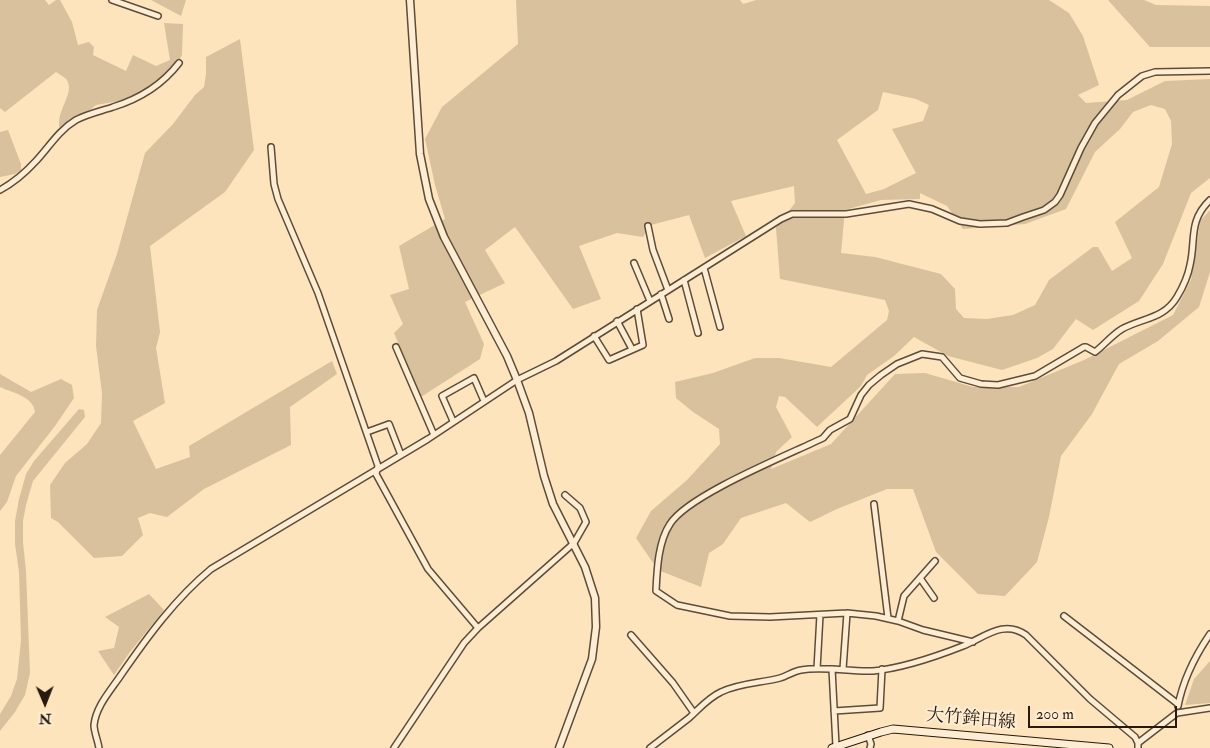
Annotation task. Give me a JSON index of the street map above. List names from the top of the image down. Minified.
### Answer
{"streets":{"main road":["大竹鉾田線"]},"scale_bar":"200 m","north":"bottom"}
